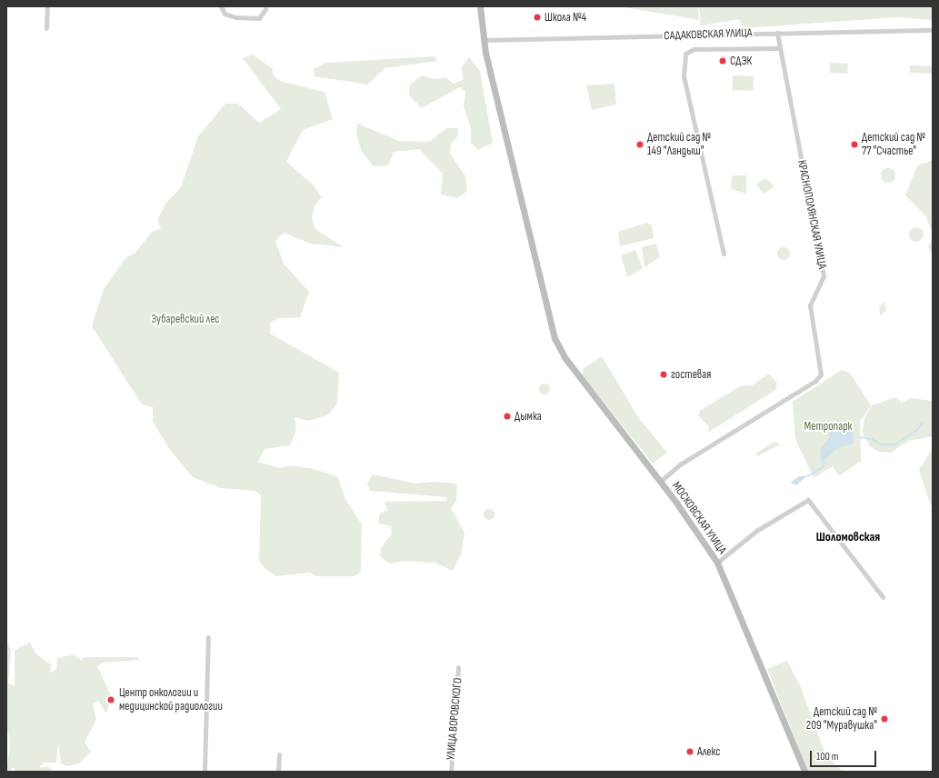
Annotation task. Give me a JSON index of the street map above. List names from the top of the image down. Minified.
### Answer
{"streets":{"main road":["МОСКОВСКАЯ УЛИЦА"],"street":["САДАКОВСКАЯ УЛИЦА","КРАСНОПОЛЯНСКАЯ УЛИЦА","УЛИЦА ВОРОВСКОГО"]},"crossings":[["САДАКОВСКАЯ УЛИЦА","КРАСНОПОЛЯНСКАЯ УЛИЦА"],["САДАКОВСКАЯ УЛИЦА","МОСКОВСКАЯ УЛИЦА"],["КРАСНОПОЛЯНСКАЯ УЛИЦА","МОСКОВСКАЯ УЛИЦА"]],"districts":["Шоломовская"],"parks":["Зубаревский лес","Метропарк"],"places":["Школа №4","СДЭК","Детский сад № 149 \"Ландыш\"","Детский сад № 77 \"Счастье\"","гостевая","Дымка","Центр онкологии и медицинской радиологии","Детский сад № 209 \"Муравушка\"","Алекс"],"scale_bar":"100 m"}
